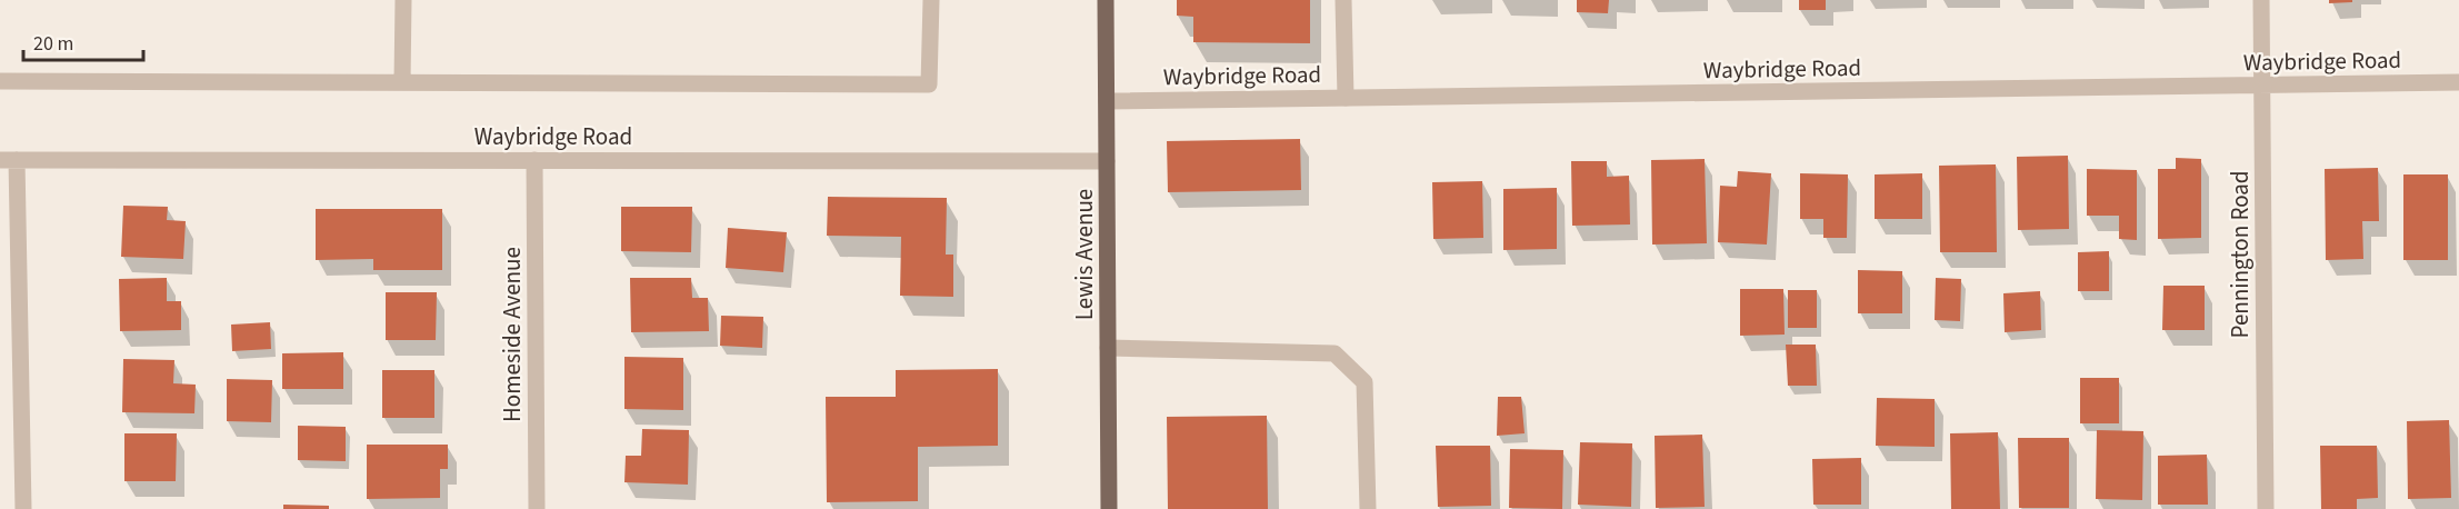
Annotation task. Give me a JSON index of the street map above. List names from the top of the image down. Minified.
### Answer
{"streets":{"main road":["Lewis Avenue"],"street":["Waybridge Road","Pennington Road","Homeside Avenue"]},"crossings":[["Waybridge Road","Lewis Avenue"],["Waybridge Road","Pennington Road"],["Waybridge Road","Homeside Avenue"]],"scale_bar":"20 m"}
